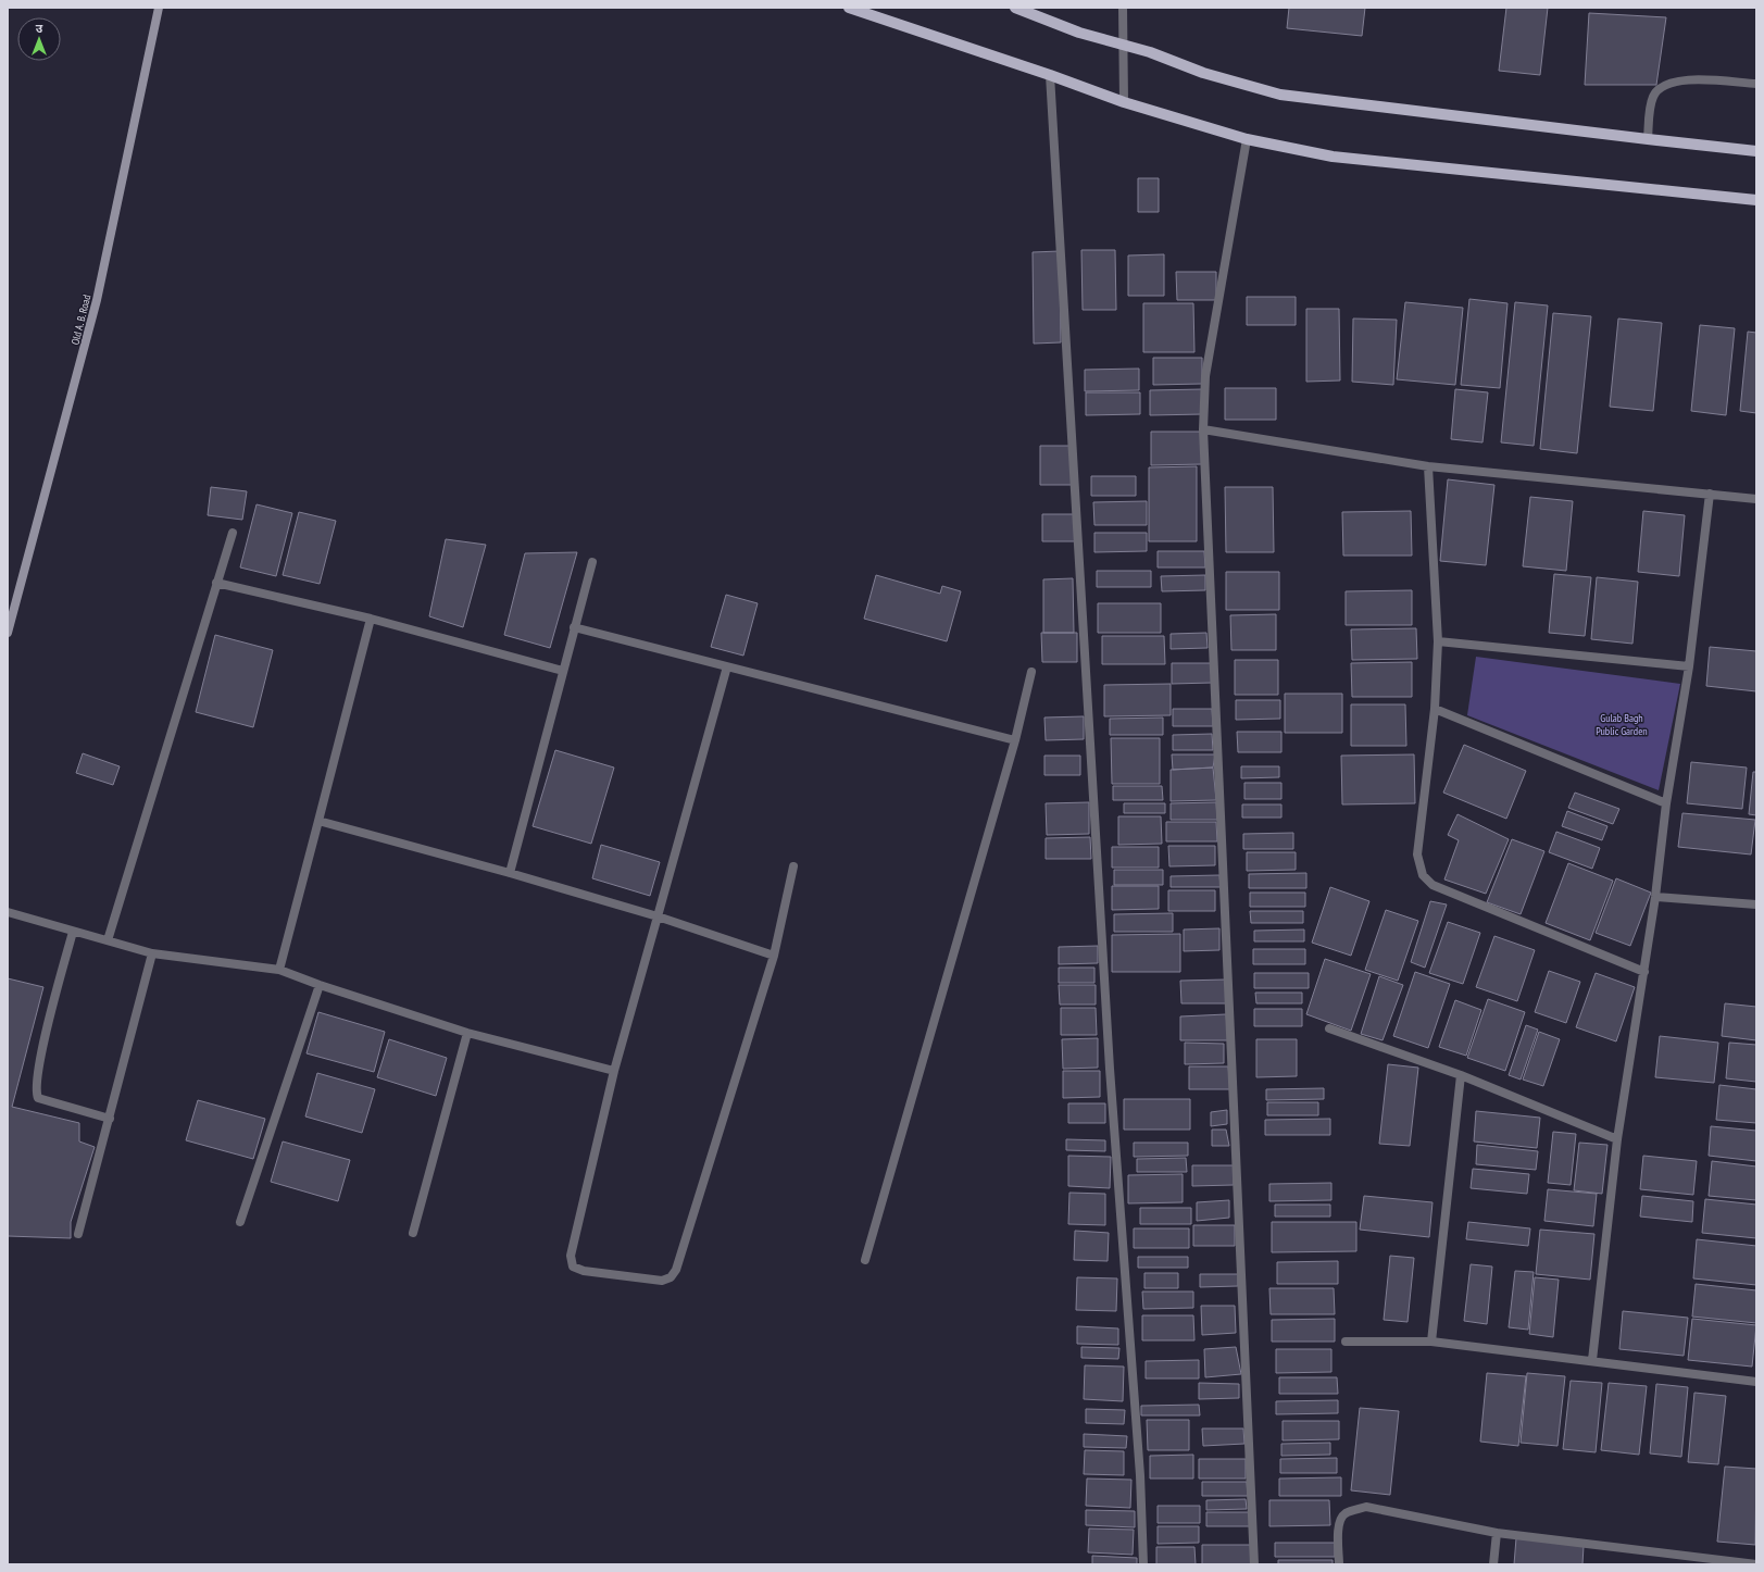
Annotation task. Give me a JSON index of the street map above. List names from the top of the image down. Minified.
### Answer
{"streets":{"main road":["Old A. B. Road"]},"parks":["Gulab Bagh Public Garden"],"north":"top"}
